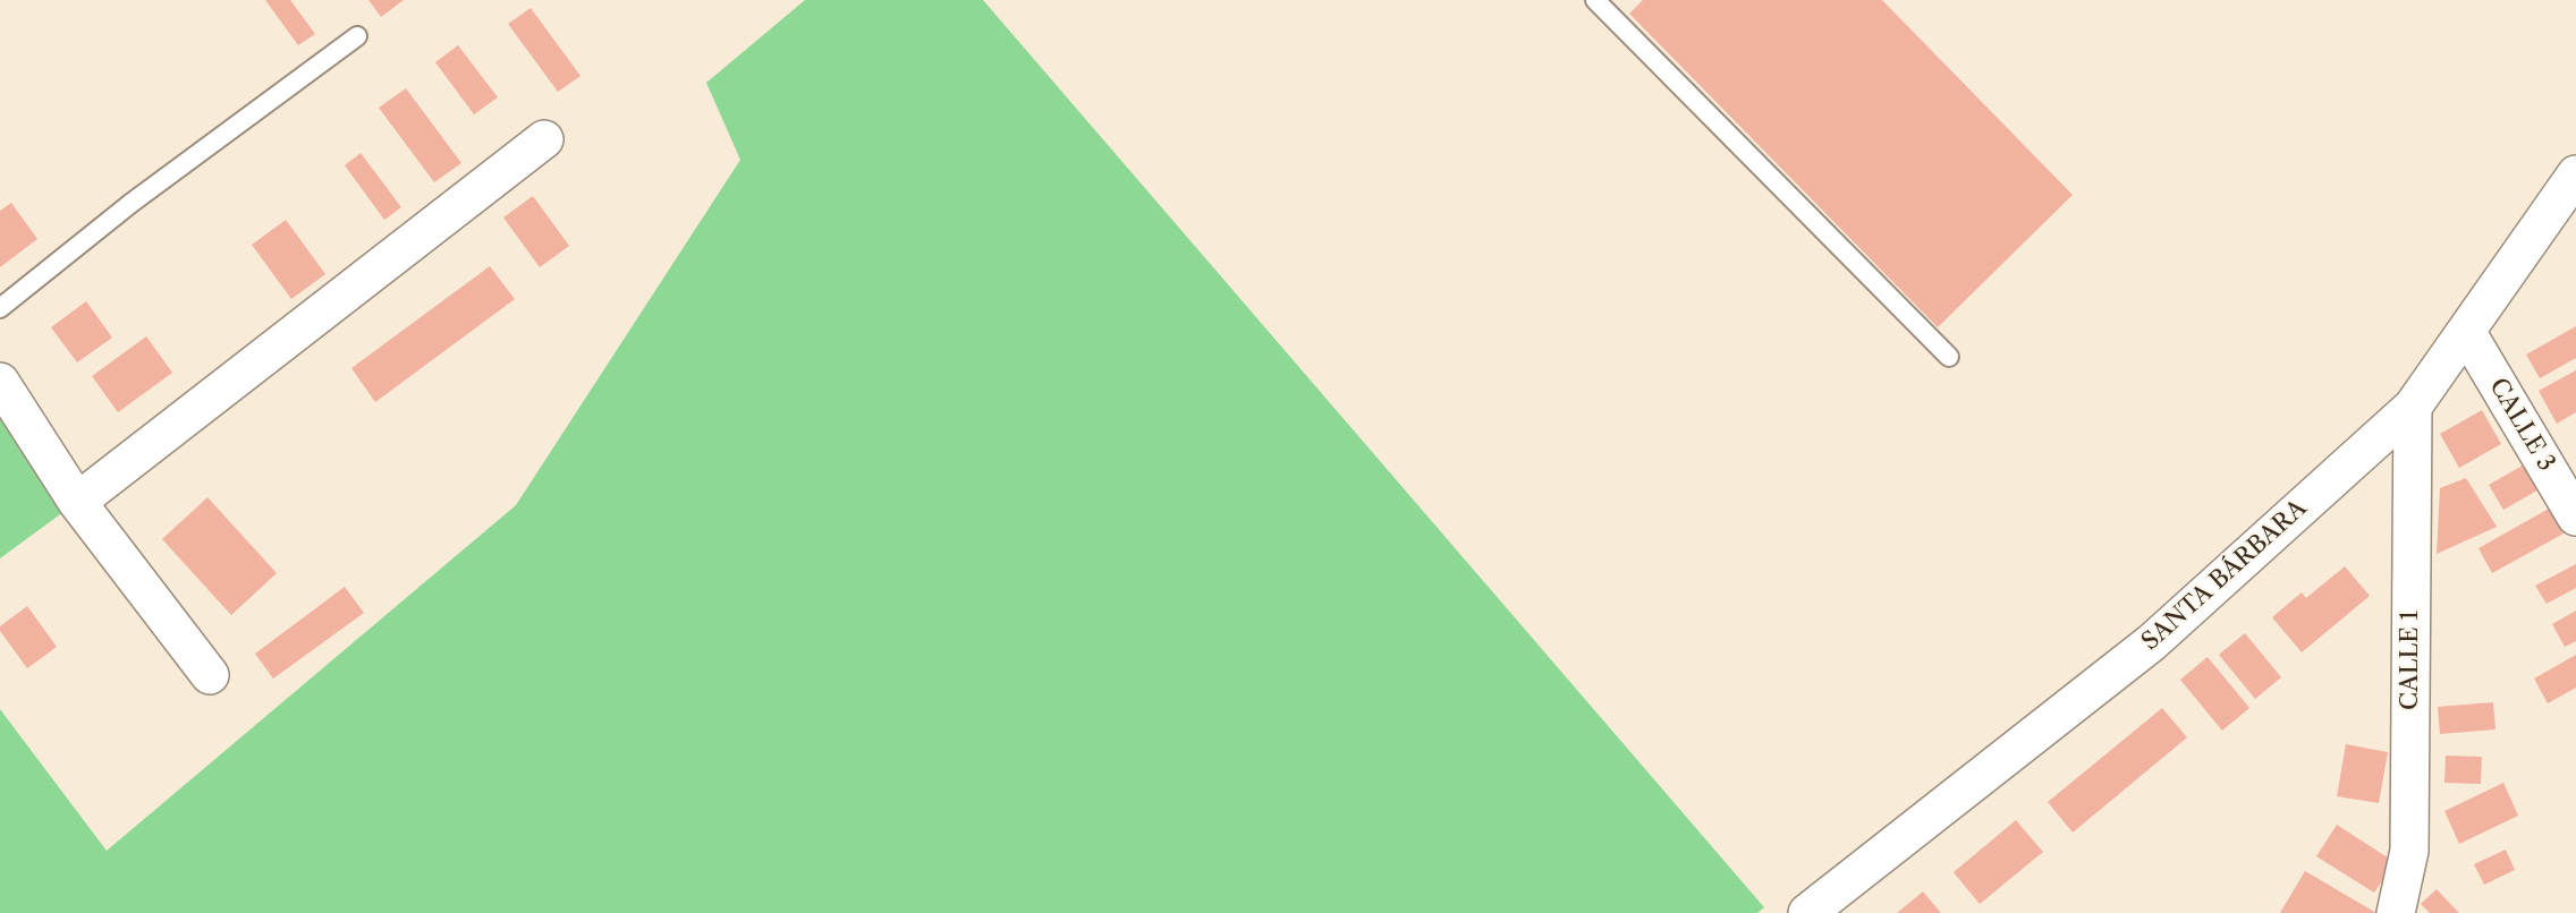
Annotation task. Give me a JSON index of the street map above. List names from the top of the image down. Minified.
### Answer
{"streets":{"street":["CALLE 3","SANTA BÁRBARA","CALLE 1"]},"crossings":[["CALLE 3","SANTA BÁRBARA"],["SANTA BÁRBARA","CALLE 1"]]}
